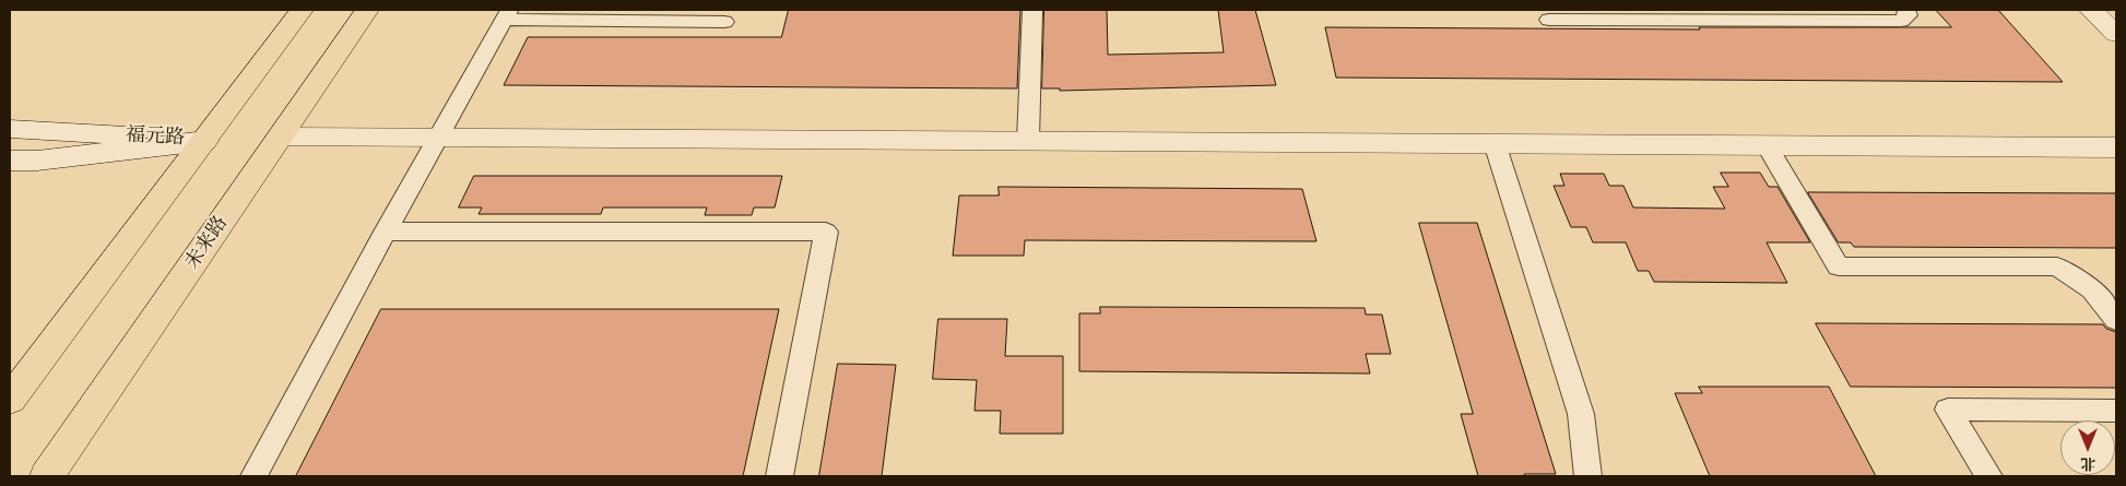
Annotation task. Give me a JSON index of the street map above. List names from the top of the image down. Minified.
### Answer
{"streets":{"main road":["未来路"],"street":["福元路"]},"north":"bottom"}
